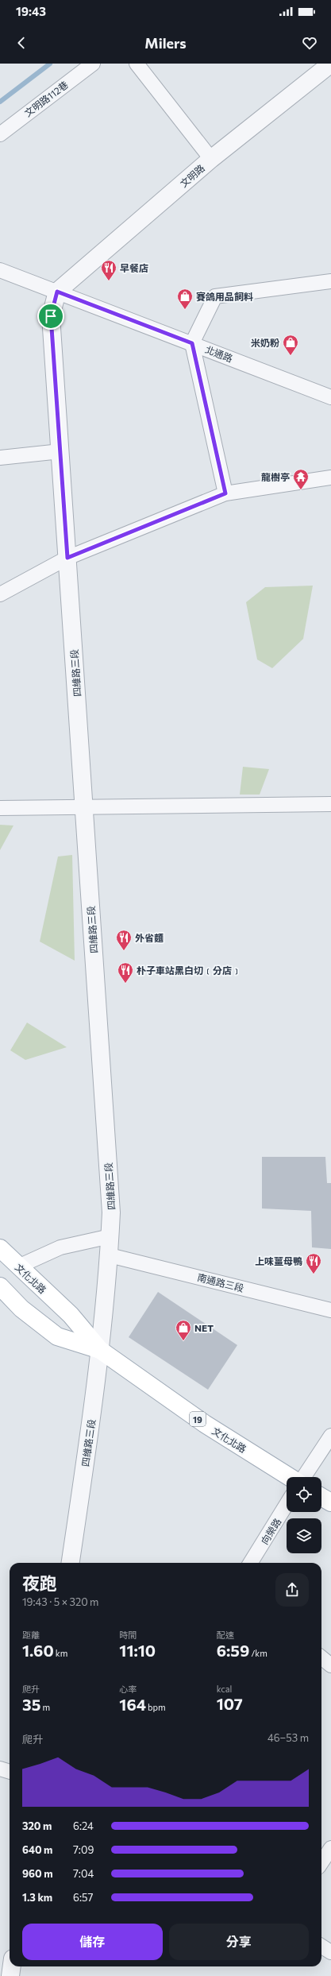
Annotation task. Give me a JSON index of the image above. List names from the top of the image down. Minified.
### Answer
{"streets":{"main road":["文化北路","19"],"street":["文明路112巷","文明路","北通路","四維路三段","南通路三段","向榮路"]},"crossings":[["文明路","北通路"],["文明路","四維路三段"],["北通路","四維路三段"],["四維路三段","文化北路"],["四維路三段","南通路三段"]],"places":{"restaurant":["早餐店","外省麵","朴子車站黑白切﹝分店﹞","上味薑母鴨"],"shop":["賽鴿用品飼料","米奶粉","NET"],"temple":["龍樹亭"]},"page":{"status":"19:43","header":"Milers","heading":["夜跑","19:43 · 5 × 320 m"],"stats":[["距離","1.60 km"],["時間","11:10"],["配速","6:59 /km"],["爬升","35 m"],["心率","164 bpm"],["kcal","107"]],"chart":["爬升","46–53 m"],"list":[{"name":"320 m","note":"6:24"},{"name":"640 m","note":"7:09"},{"name":"960 m","note":"7:04"},{"name":"1.3 km","note":"6:57"}],"buttons":["儲存","分享"]}}
